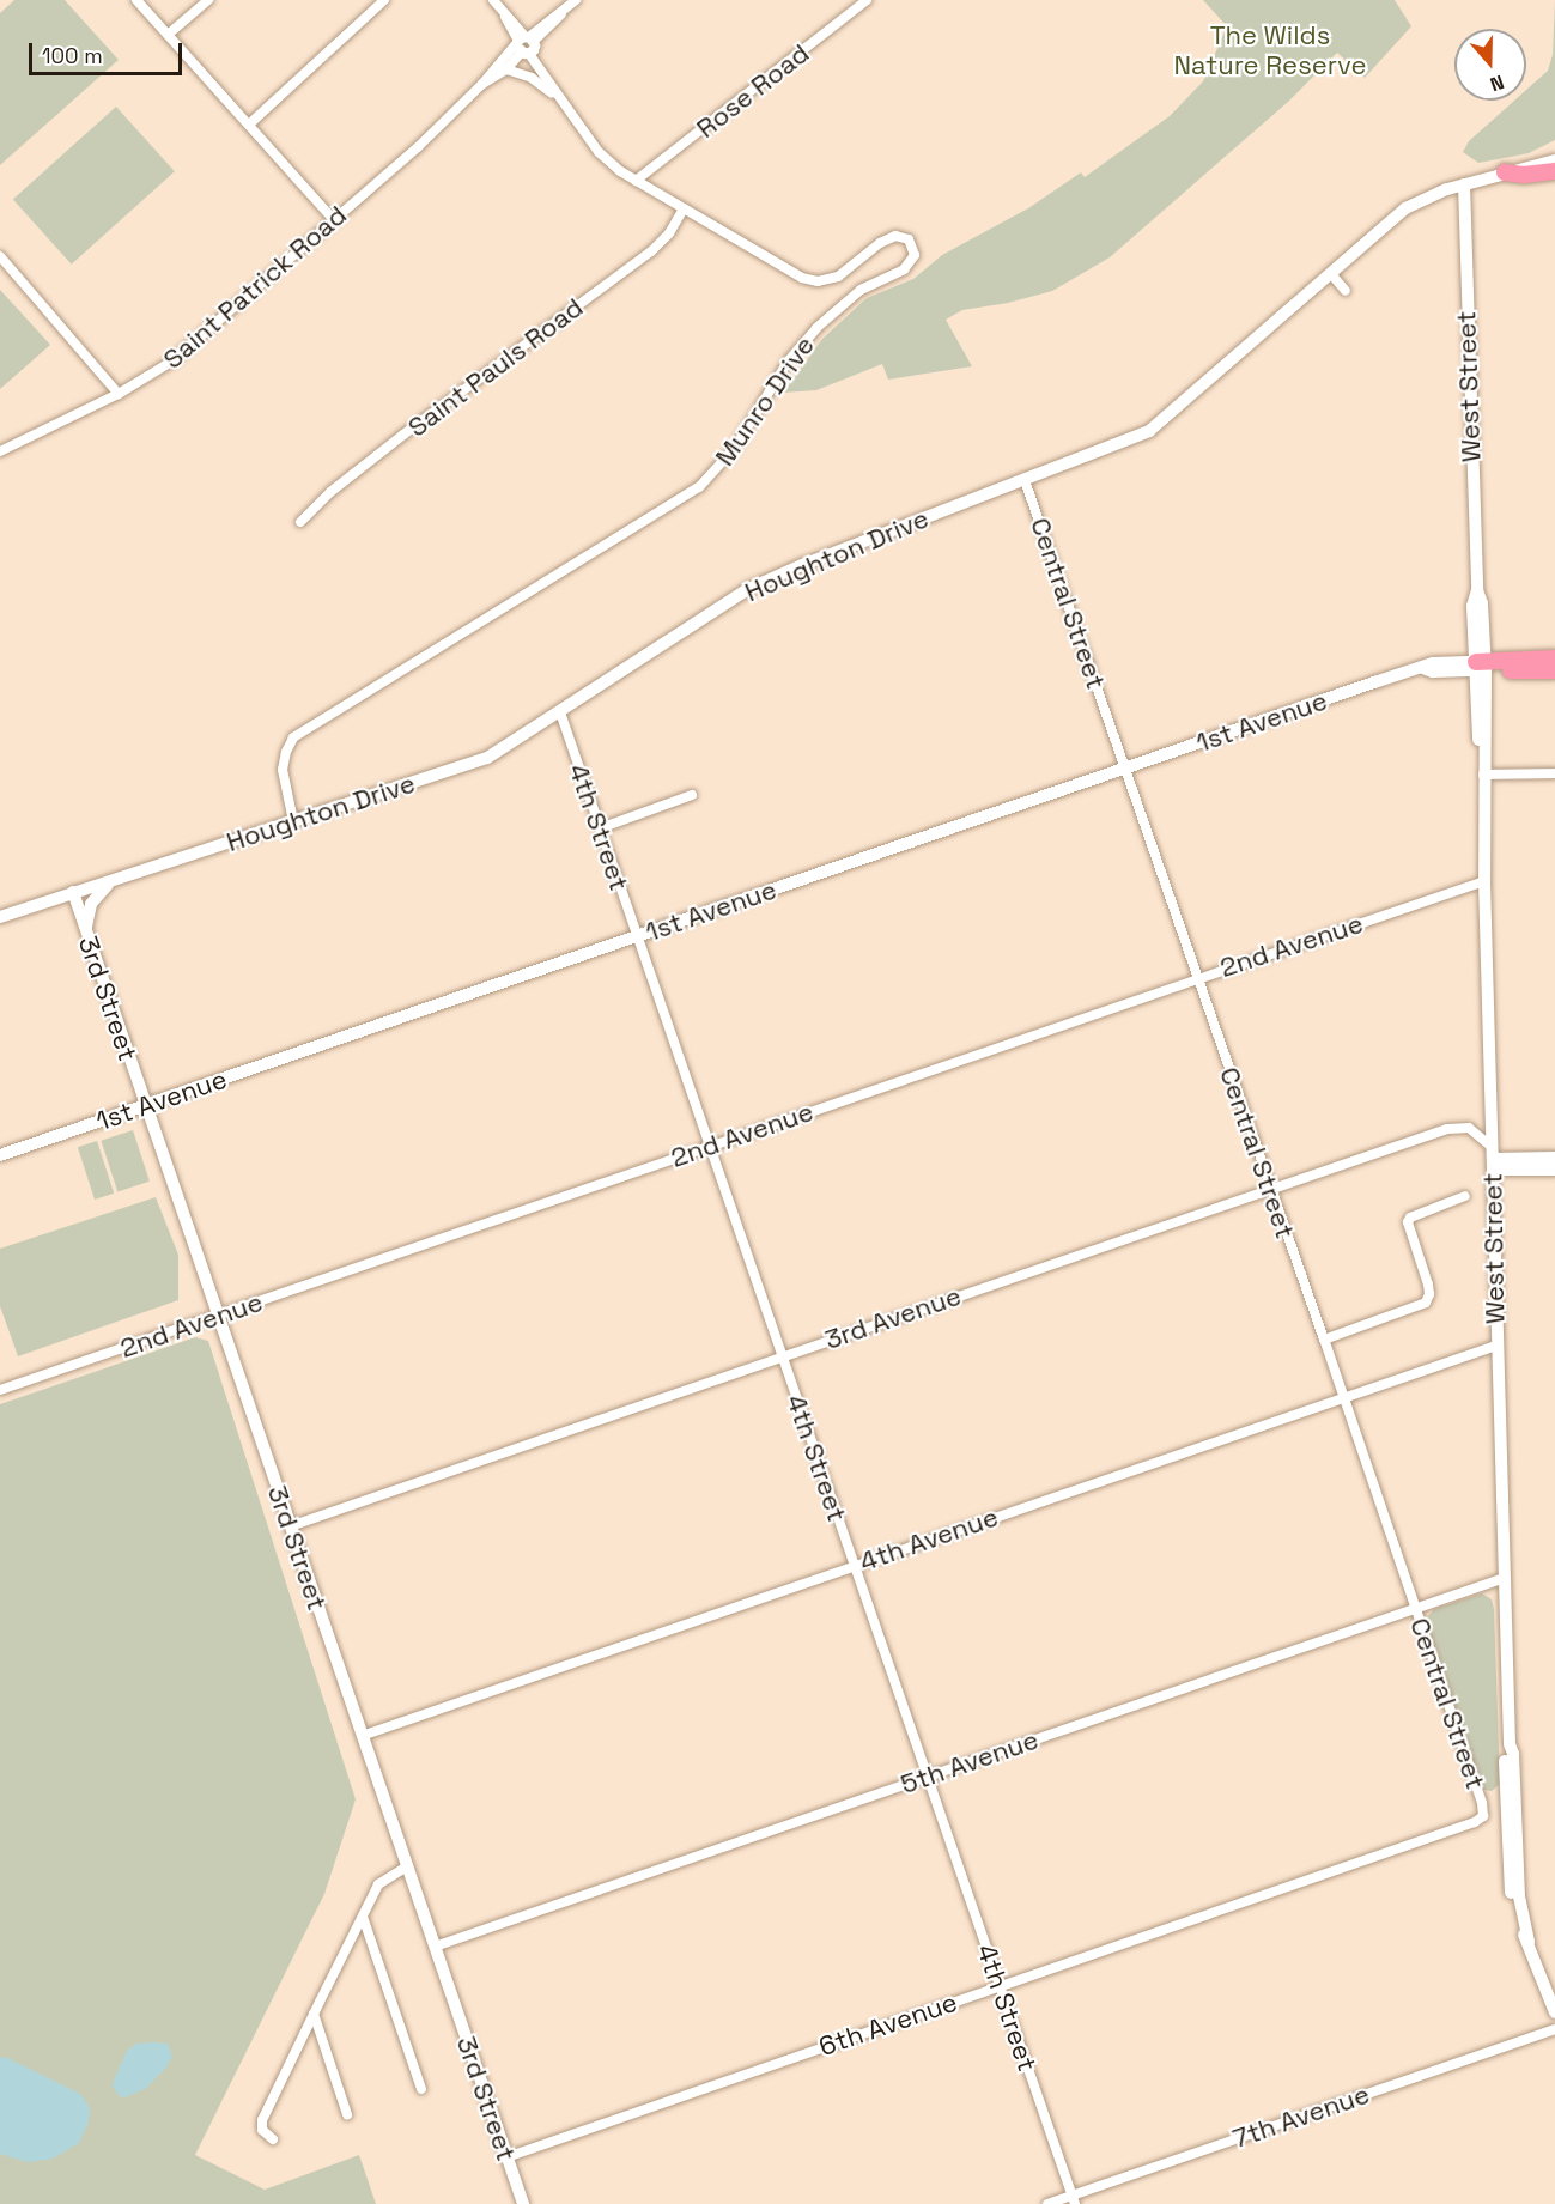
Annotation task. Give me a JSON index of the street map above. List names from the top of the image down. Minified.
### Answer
{"streets":{"main road":["West Street","Houghton Drive","1st Avenue","3rd Street"],"street":["Rose Road","Saint Patrick Road","Saint Pauls Road","Munro Drive","Central Street","4th Street","2nd Avenue","3rd Avenue","4th Avenue","5th Avenue","6th Avenue","7th Avenue"]},"crossings":[["Rose Road","Munro Drive"],["Saint Pauls Road","Munro Drive"],["West Street","Houghton Drive"],["West Street","1st Avenue"],["West Street","2nd Avenue"],["West Street","3rd Avenue"],["West Street","4th Avenue"],["West Street","5th Avenue"],["Munro Drive","Houghton Drive"],["Houghton Drive","Central Street"],["Houghton Drive","4th Street"],["Houghton Drive","3rd Street"],["Central Street","1st Avenue"],["Central Street","2nd Avenue"],["Central Street","3rd Avenue"],["Central Street","4th Avenue"],["Central Street","5th Avenue"],["Central Street","6th Avenue"],["1st Avenue","4th Street"],["1st Avenue","3rd Street"],["4th Street","2nd Avenue"],["4th Street","3rd Avenue"],["4th Street","4th Avenue"],["4th Street","5th Avenue"],["4th Street","6th Avenue"],["4th Street","7th Avenue"],["2nd Avenue","3rd Street"],["3rd Street","3rd Avenue"],["3rd Street","4th Avenue"],["3rd Street","5th Avenue"],["3rd Street","6th Avenue"]],"parks":["The Wilds Nature Reserve"],"scale_bar":"100 m","north":"bottom"}
